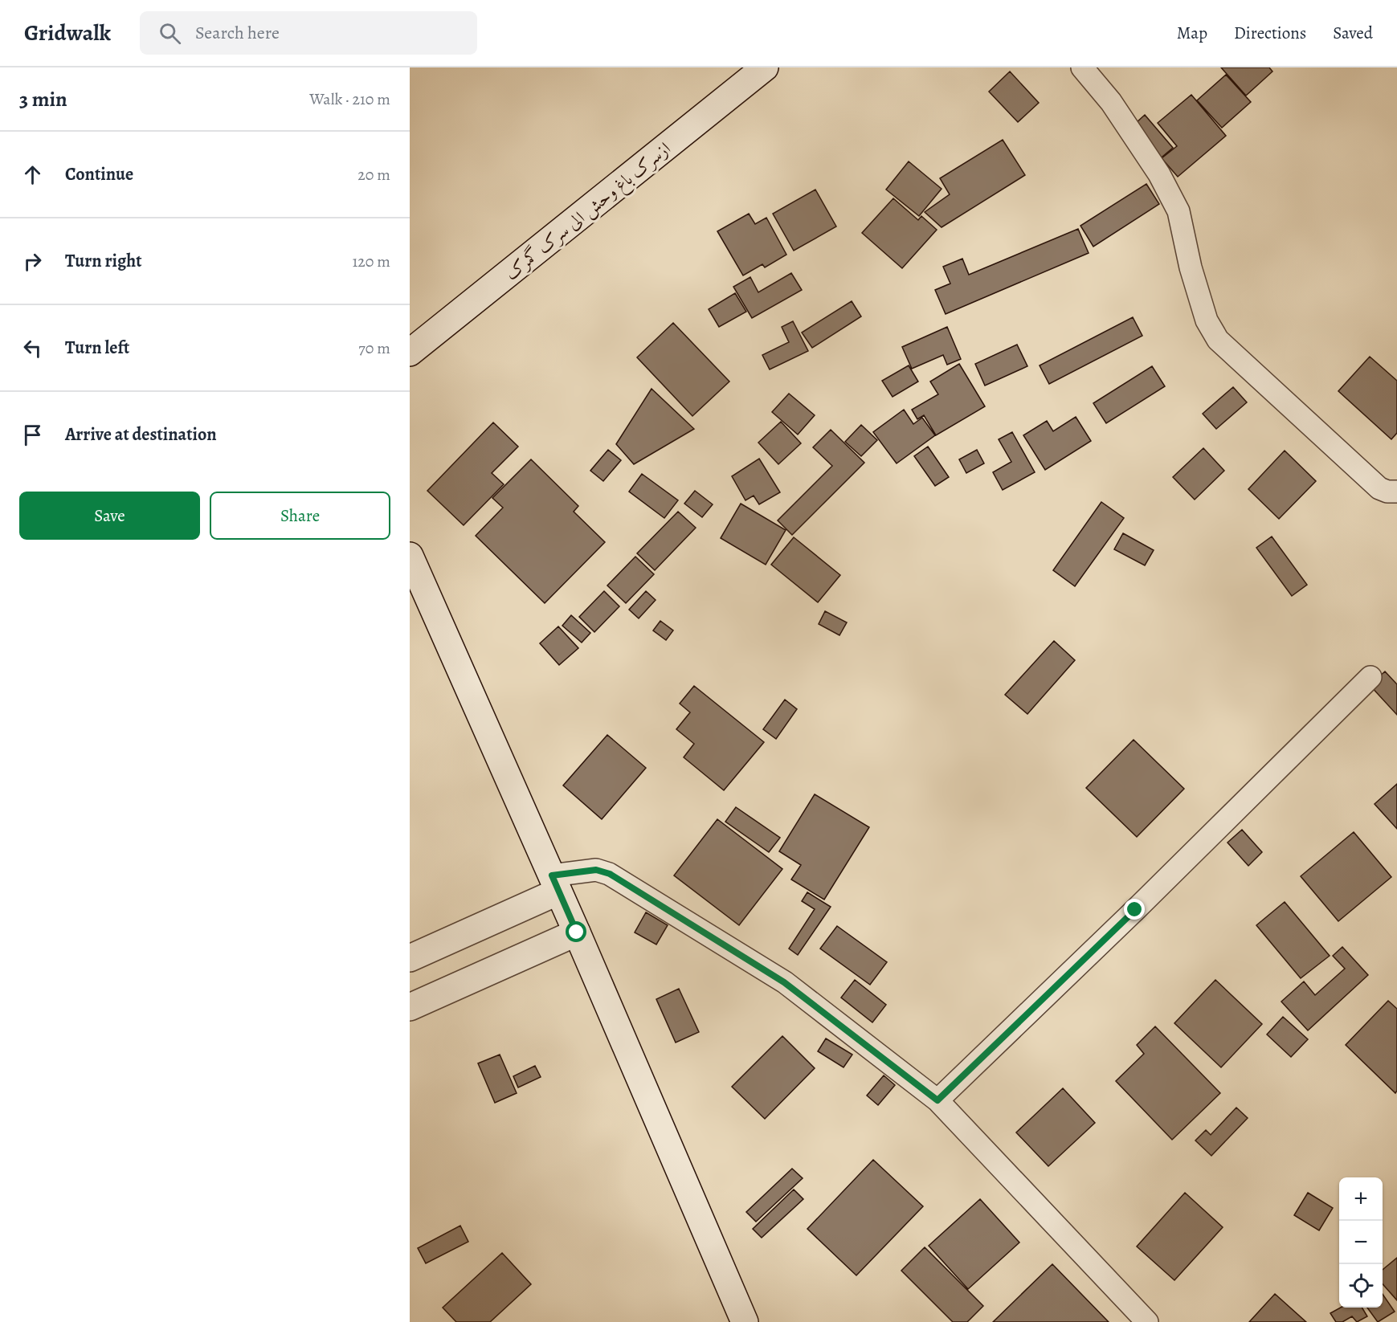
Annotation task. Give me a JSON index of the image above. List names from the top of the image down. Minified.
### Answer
{"streets":{"main road":["ازسرک باغ وحش الی سرک گمرک"]},"page":{"header":"Gridwalk","search":"Search here","nav":["Map","Directions","Saved"],"heading":["3 min","Walk · 210 m"],"list":[["Continue","20 m"],["Turn right","120 m"],["Turn left","70 m"],"Arrive at destination"],"buttons":["Save","Share"],"map_buttons":["+","−"]}}
